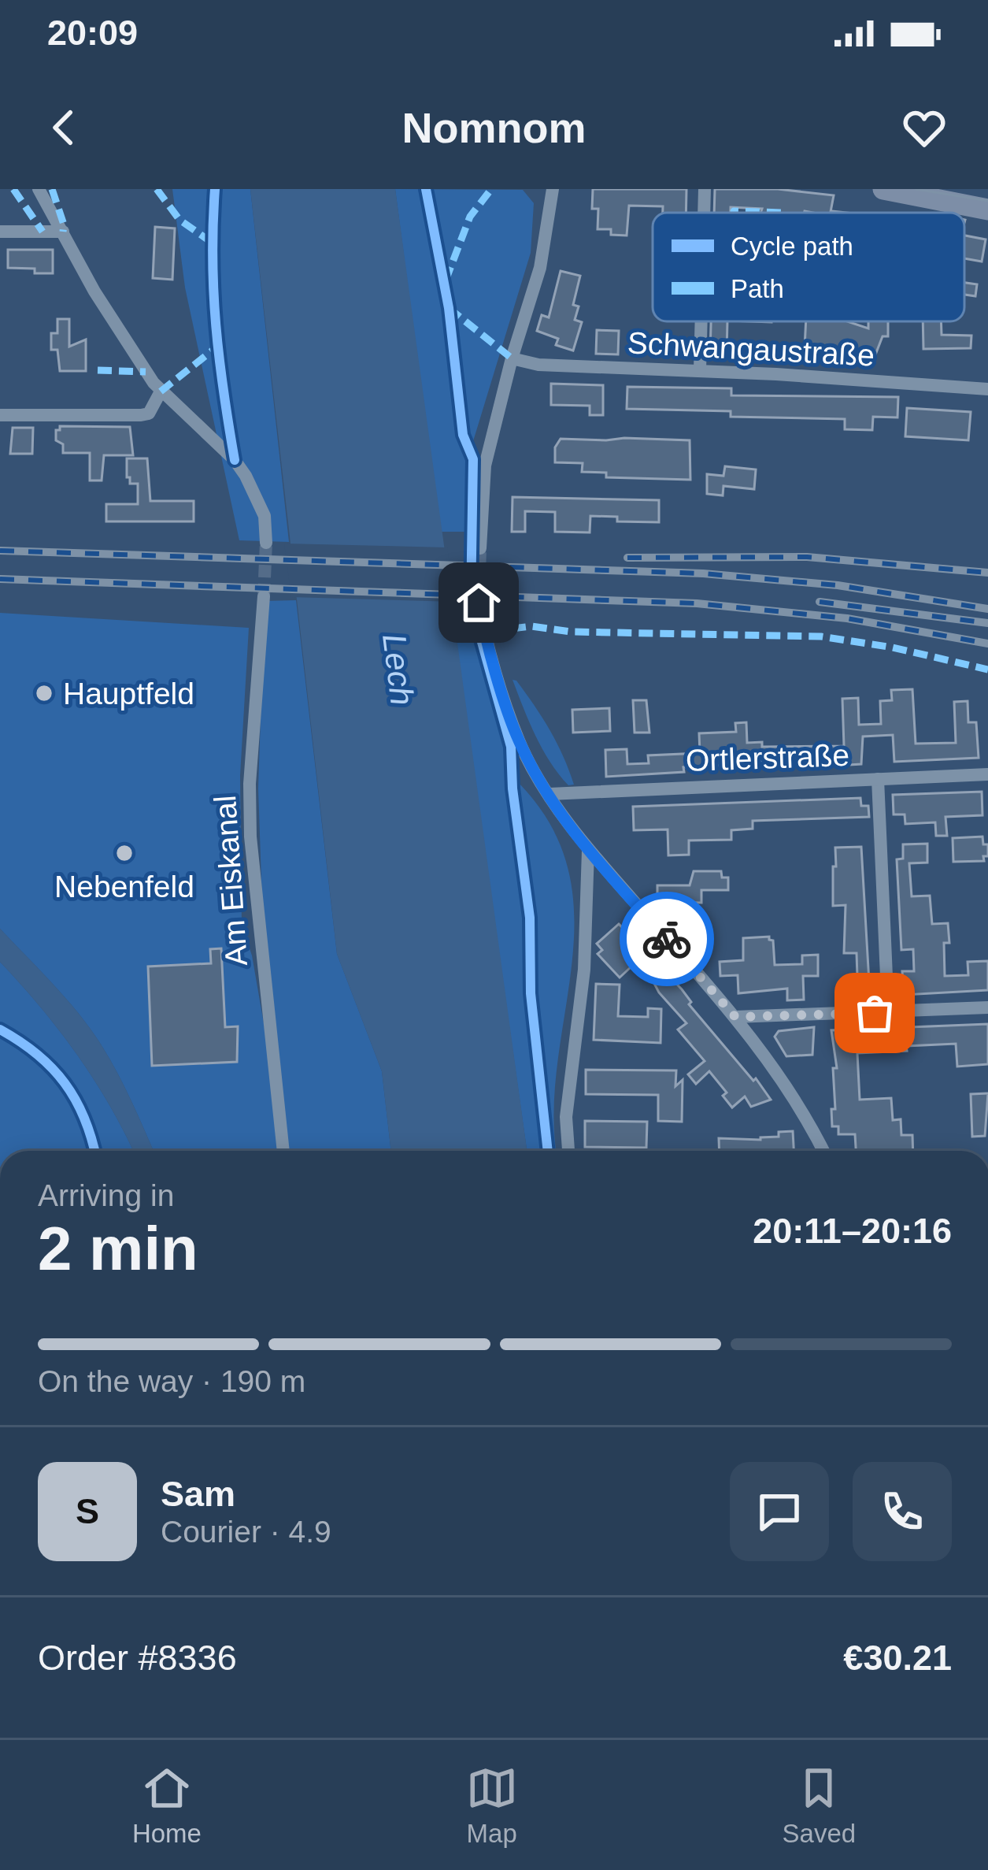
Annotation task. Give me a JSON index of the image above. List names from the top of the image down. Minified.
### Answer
{"streets":{"street":["Schwangaustraße","Ortlerstraße","Am Eiskanal"]},"water":["Lech"],"places":["Hauptfeld","Nebenfeld"],"legend":["Cycle path","Path"],"page":{"status":"20:09","header":"Nomnom","heading":["2 min","Arriving in","20:11–20:16"],"panel":["Sam","Courier · 4.9","Order #8336","€30.21"],"bar":"On the way · 190 m","round":"S","tabs":["Home","Map","Saved"]}}
